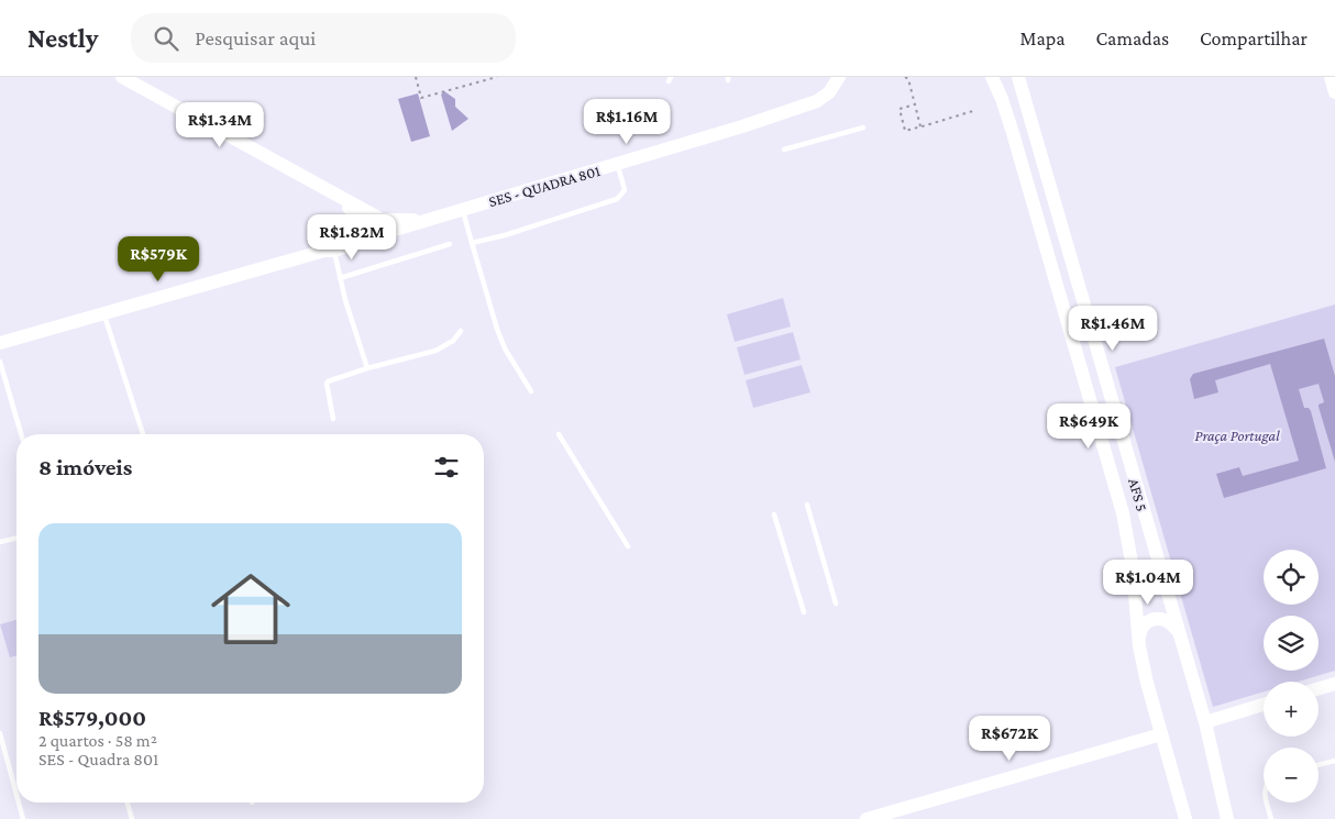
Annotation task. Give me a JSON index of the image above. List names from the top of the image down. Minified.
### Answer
{"streets":{"main road":["SES - QUADRA 801","AFS 5"]},"parks":["Praça Portugal"],"page":{"header":"Nestly","search":"Pesquisar aqui","nav":["Mapa","Camadas","Compartilhar"],"price":["R$1.16M","R$1.34M","R$1.82M","R$579K","R$1.46M","R$649K","R$1.04M","R$672K"],"heading":"8 imóveis","list":[{"name":"R$579,000","note":"2 quartos · 58 m² · SES - Quadra 801"}],"map_buttons":["+","−"]}}
